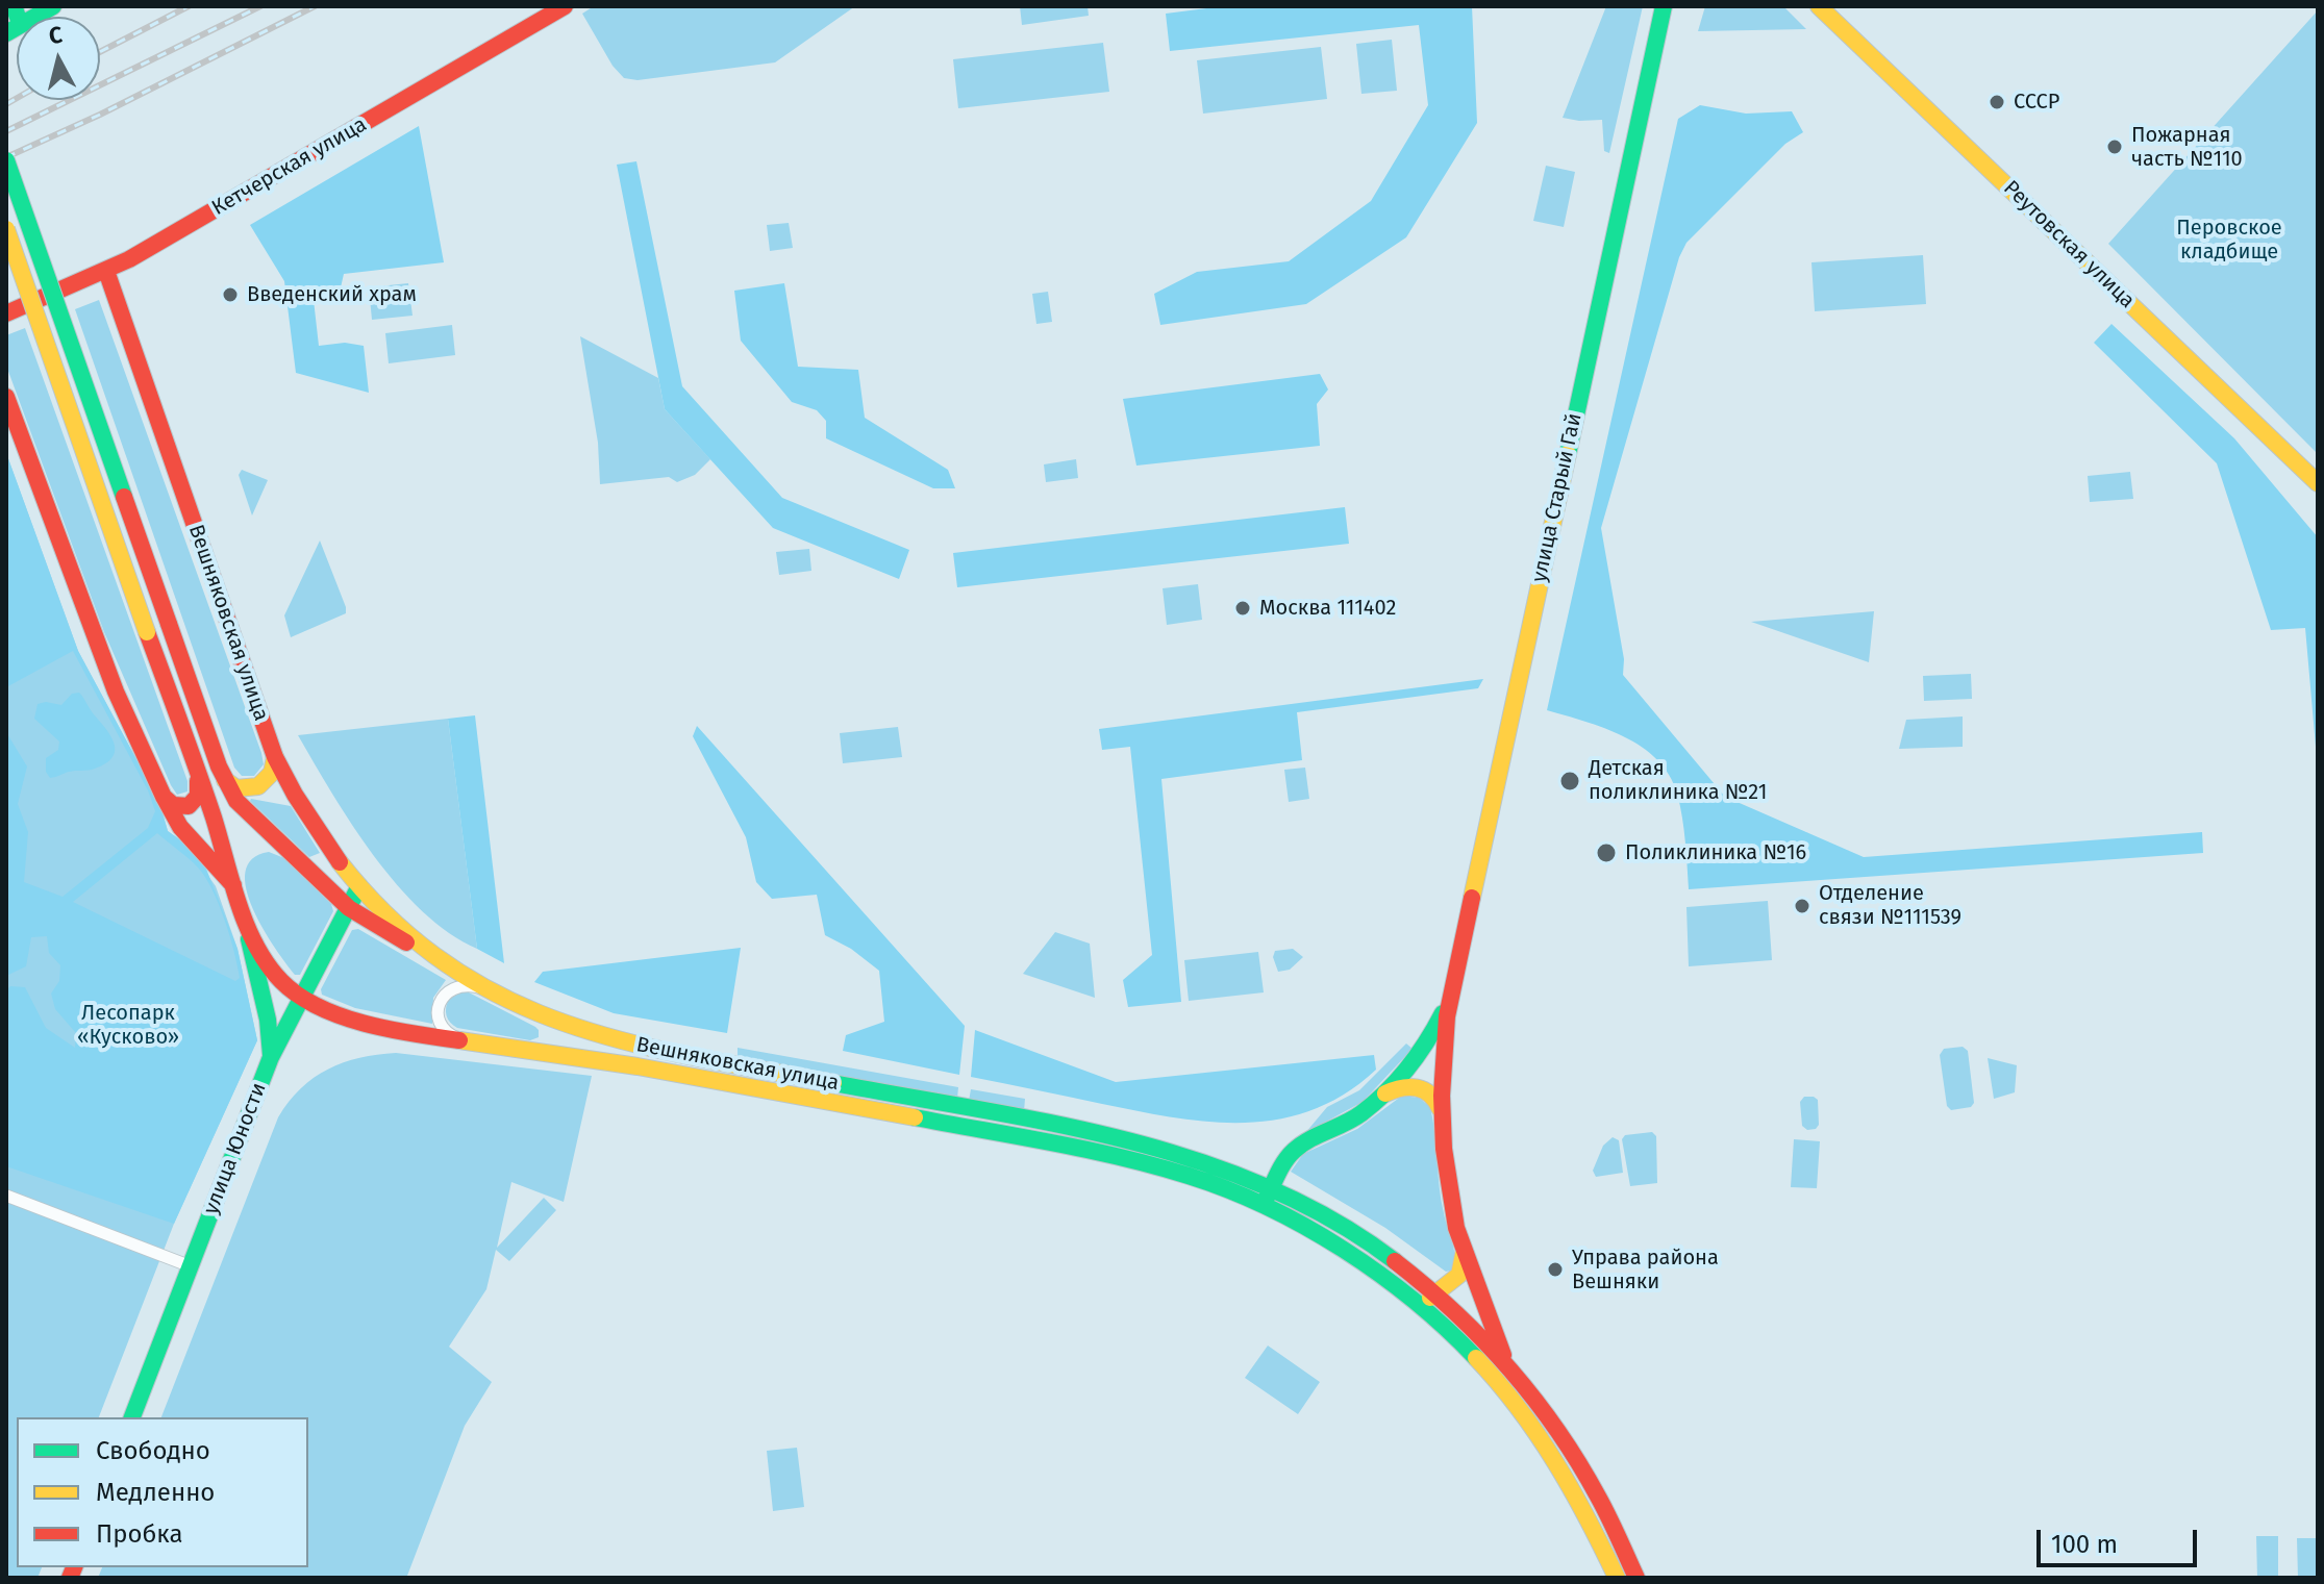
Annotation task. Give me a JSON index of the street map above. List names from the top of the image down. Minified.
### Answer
{"streets":{"main road":["Кетчерская улица","Реутовская улица","улица Старый Гай","Вешняковская улица","улица Юности"]},"crossings":[["Кетчерская улица","Вешняковская улица"],["улица Старый Гай","Вешняковская улица"],["Вешняковская улица","улица Юности"]],"parks":["Перовское кладбище","Лесопарк «Кусково»"],"places":["СССР","Пожарная часть №110","Введенский храм","Москва 111402","Детская поликлиника №21","Поликлиника №16","Отделение связи №111539","Управа района Вешняки"],"legend":["Свободно","Медленно","Пробка"],"scale_bar":"100 m","north":"top"}
